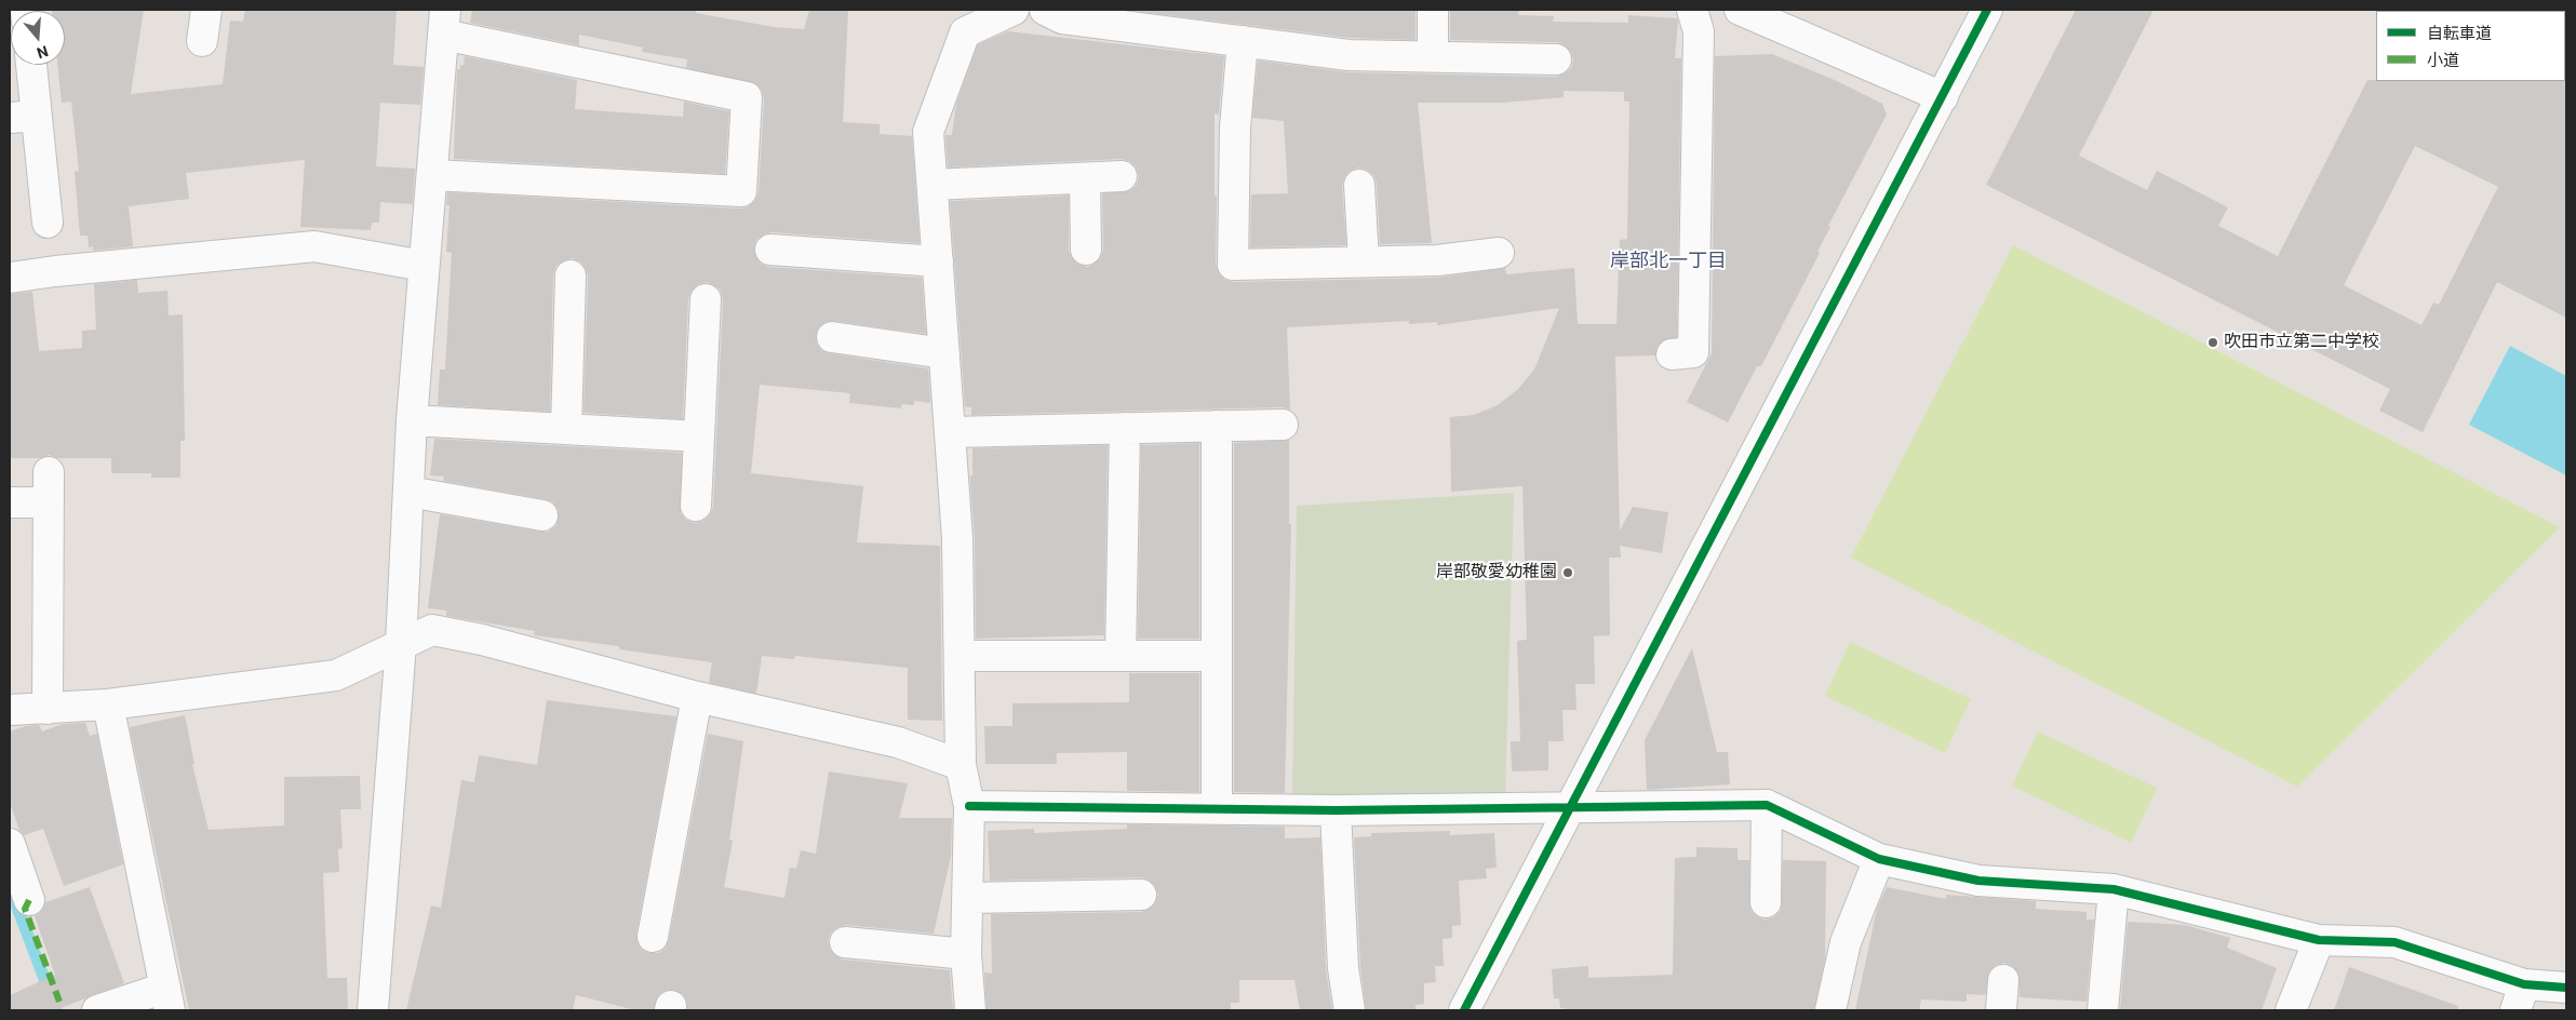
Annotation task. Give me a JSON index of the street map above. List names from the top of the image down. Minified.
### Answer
{"districts":["岸部北一丁目"],"places":["吹田市立第二中学校","岸部敬愛幼稚園"],"legend":["自転車道","小道"],"north":"bottom"}
